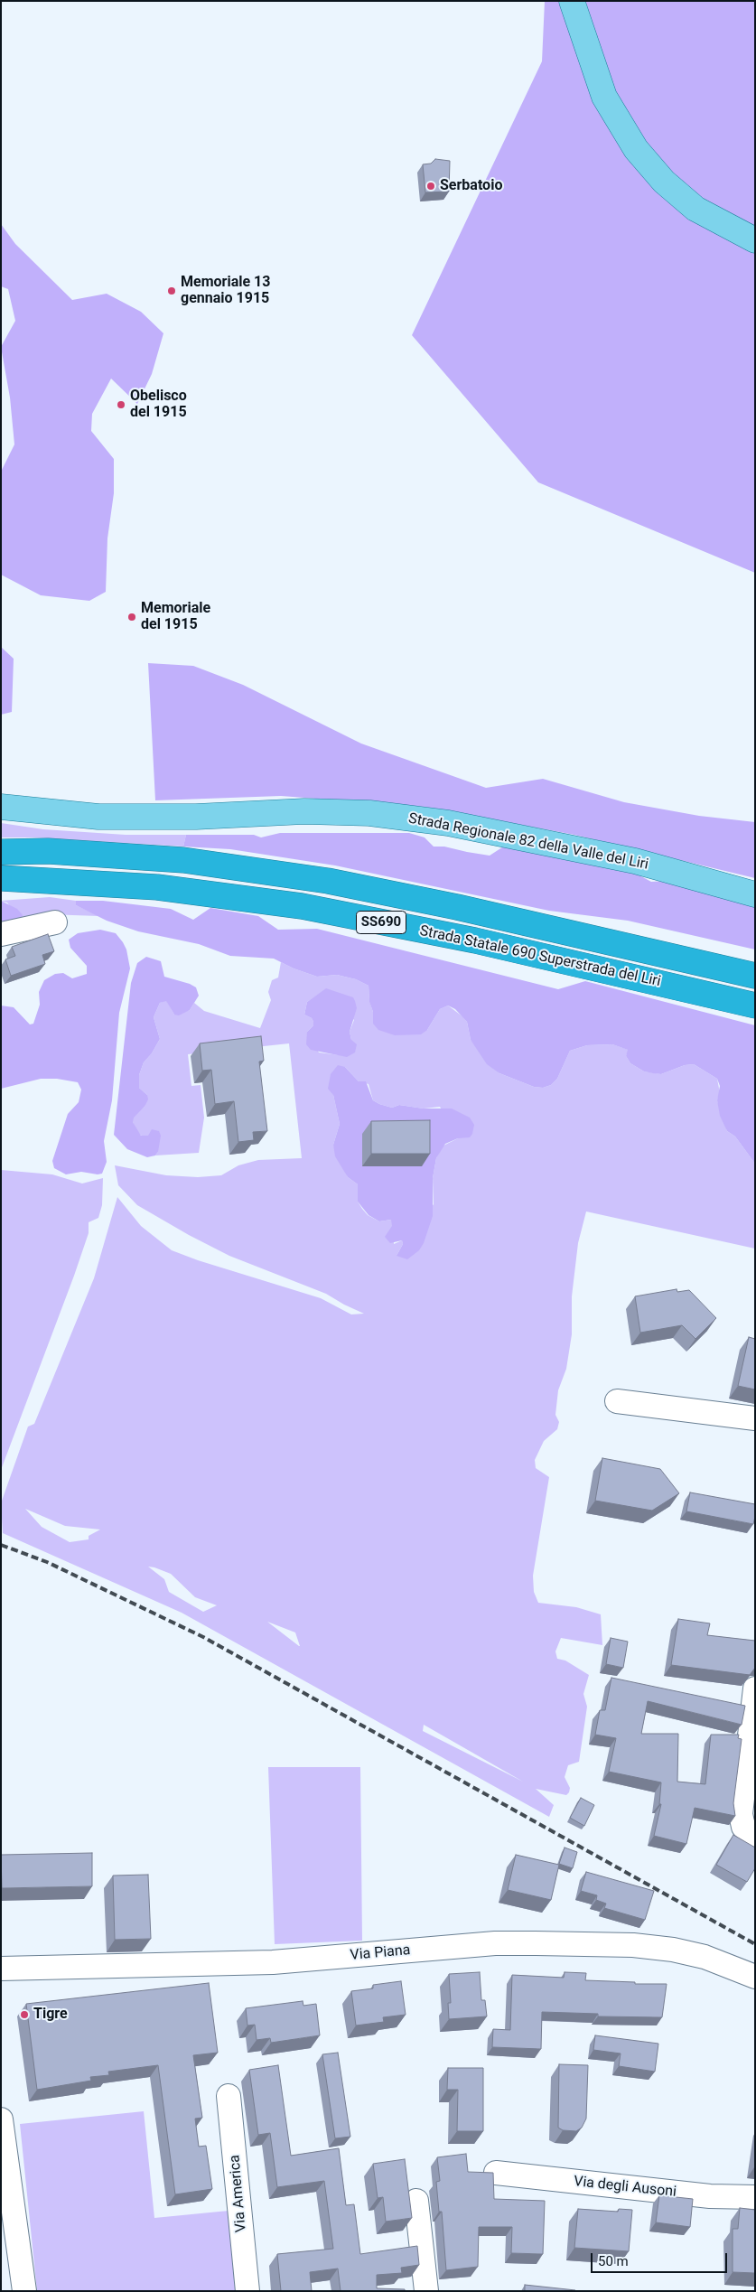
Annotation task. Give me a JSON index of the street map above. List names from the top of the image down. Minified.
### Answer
{"streets":{"highway":["SS690","Strada Statale 690 Superstrada del Liri"],"main road":["Strada Regionale 82 della Valle del Liri"],"street":["Via Piana","Via degli Ausoni","Via America"]},"places":["Serbatoio","Memoriale 13 gennaio 1915","Obelisco del 1915","Memoriale del 1915","Tigre"],"scale_bar":"50 m"}
